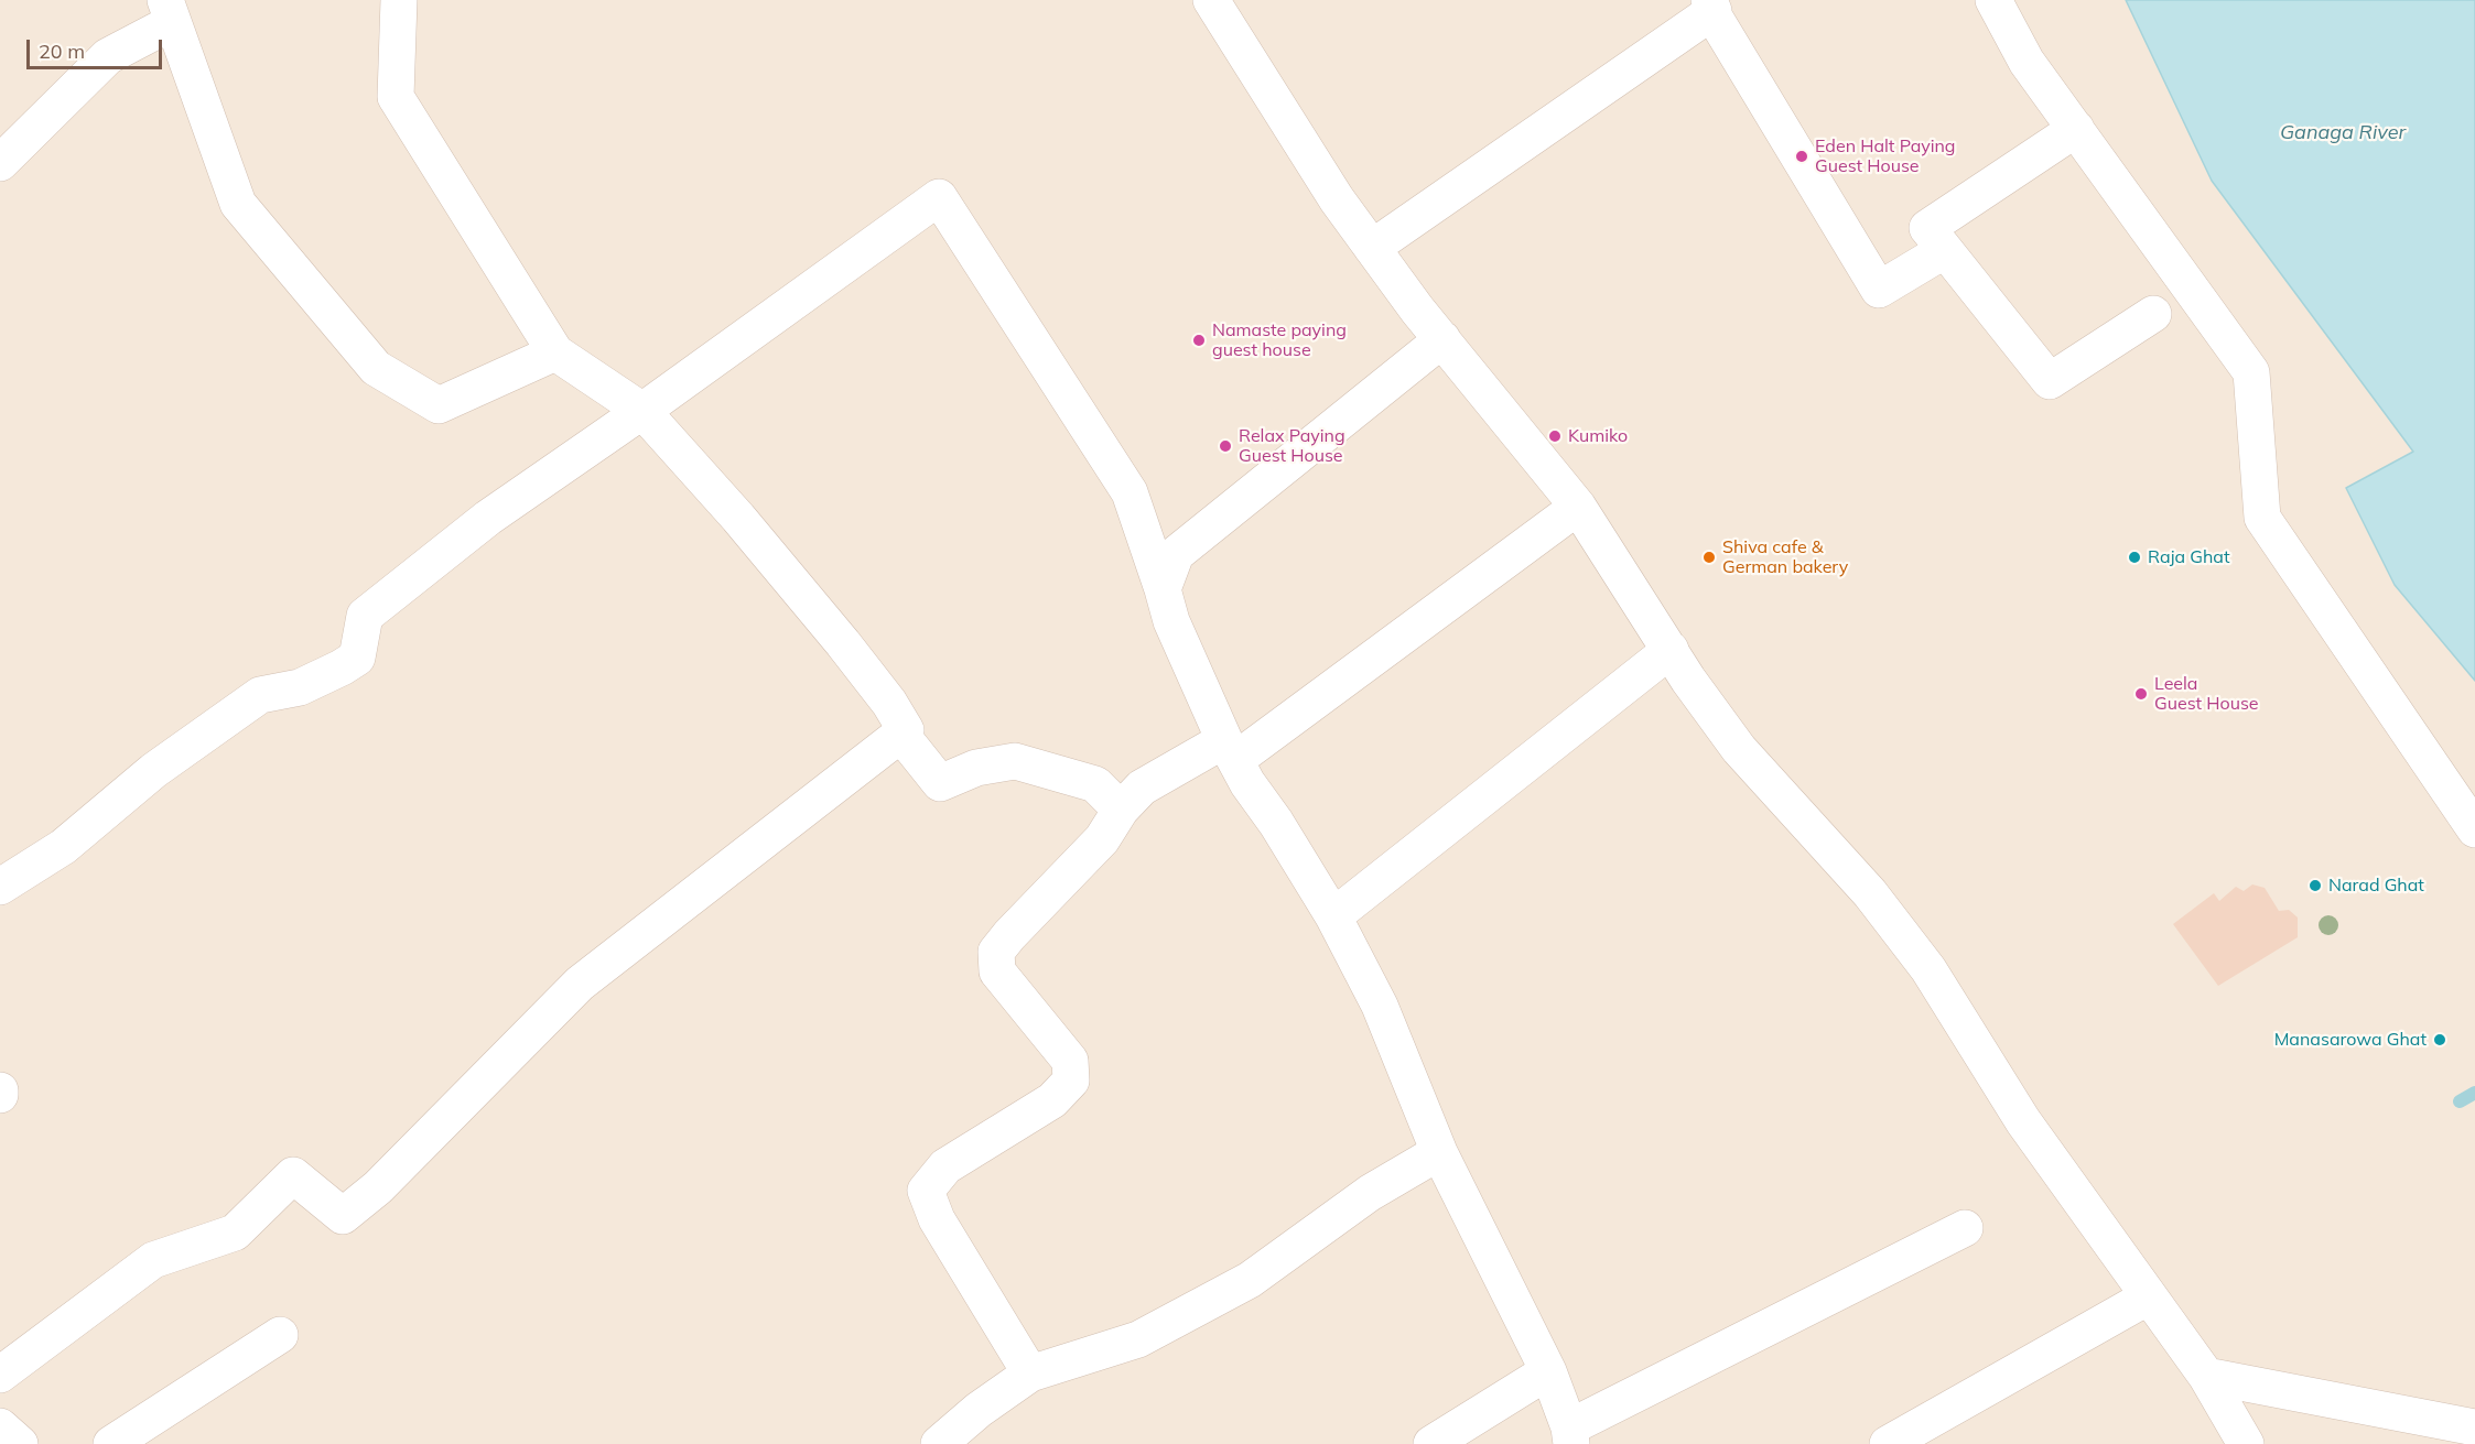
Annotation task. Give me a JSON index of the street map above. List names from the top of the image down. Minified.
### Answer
{"water":["Ganaga River"],"places":["Eden Halt Paying Guest House","Namaste paying guest house","Kumiko","Relax Paying Guest House","Shiva cafe & German bakery","Raja Ghat","Leela Guest House","Narad Ghat","Manasarowa Ghat"],"scale_bar":"20 m"}
